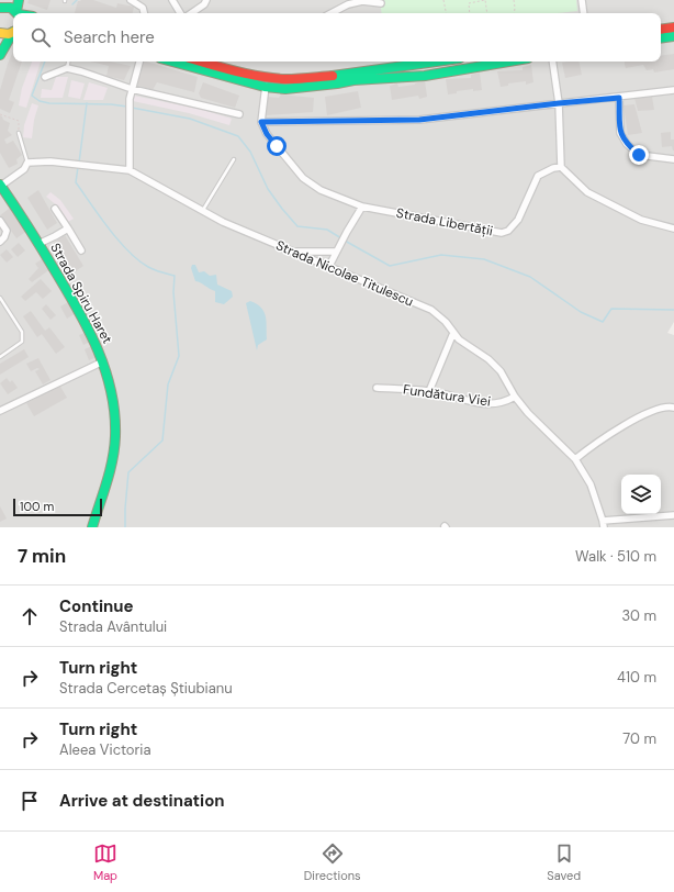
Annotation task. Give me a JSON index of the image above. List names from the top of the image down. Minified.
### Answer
{"streets":{"main road":["Strada Spiru Haret"],"street":["Strada Libertății","Strada Nicolae Titulescu","Fundătura Viei"]},"crossings":[["Strada Nicolae Titulescu","Fundătura Viei"]],"scale_bar":"100 m","page":{"search":"Search here","scale":"100 m","heading":["7 min","Walk · 510 m"],"list":[["Continue","Strada Avântului","30 m"],["Turn right","Strada Cercetaș Știubianu","410 m"],["Turn right","Aleea Victoria","70 m"],"Arrive at destination"],"nav":["Map","Directions","Saved"]}}
